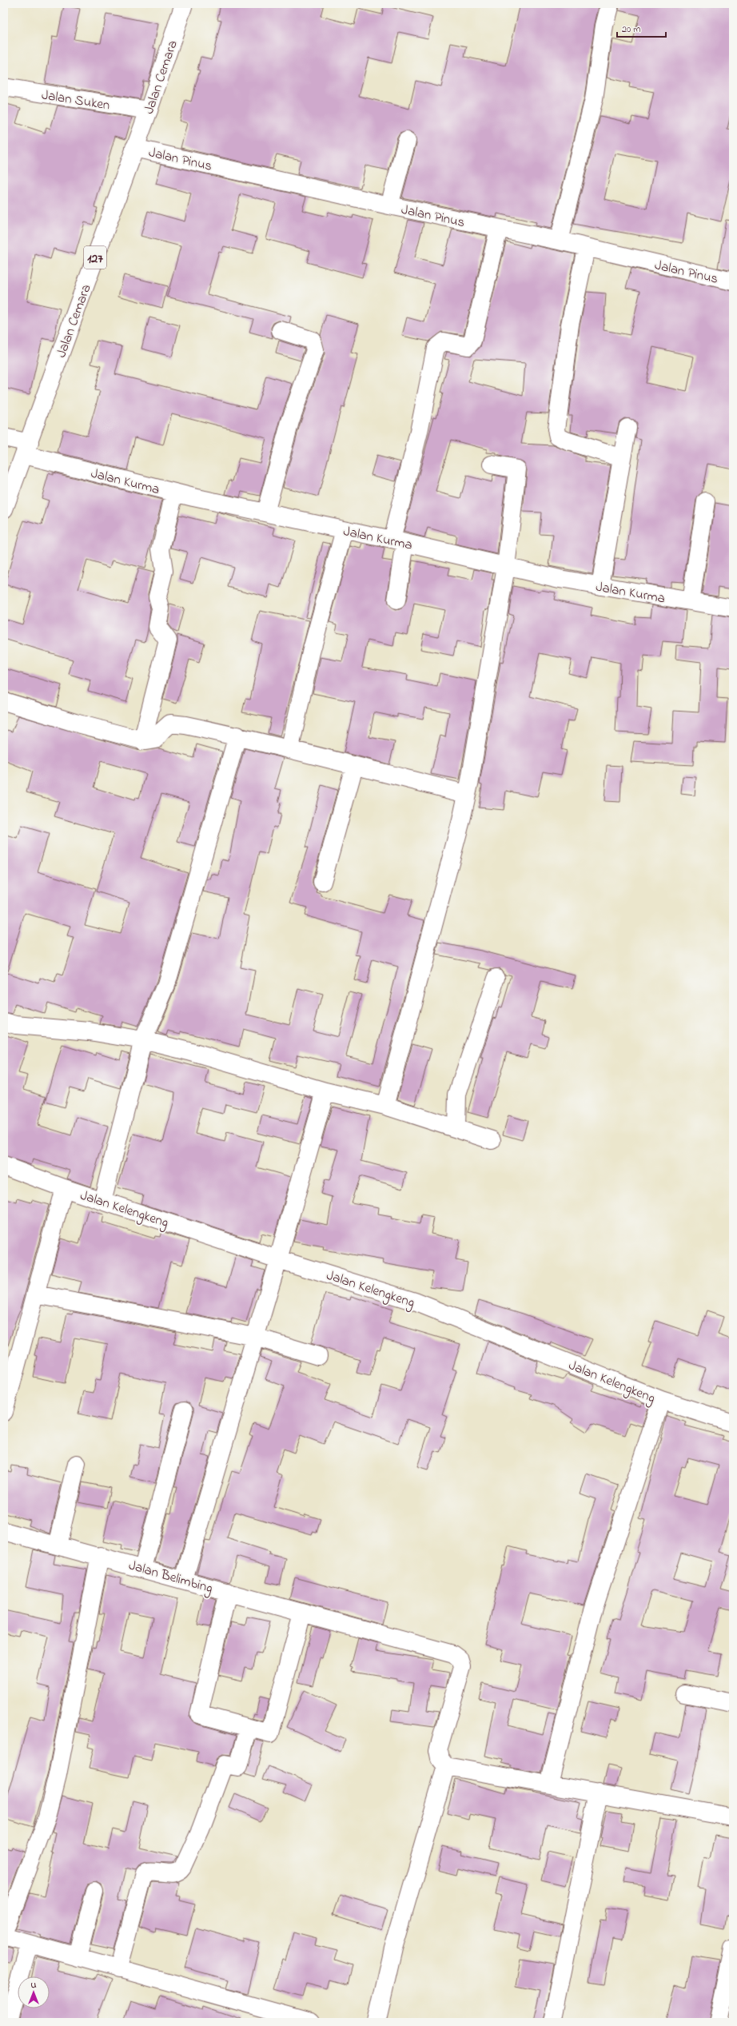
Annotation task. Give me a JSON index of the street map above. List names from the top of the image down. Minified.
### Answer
{"streets":{"street":["Jalan Cemara","Jalan Suken","Jalan Pinus","127","Jalan Kurma","Jalan Kelengkeng","Jalan Belimbing"]},"crossings":[["Jalan Cemara","Jalan Suken"],["Jalan Cemara","Jalan Pinus"],["Jalan Cemara","Jalan Kurma"]],"scale_bar":"20 m","north":"top"}
